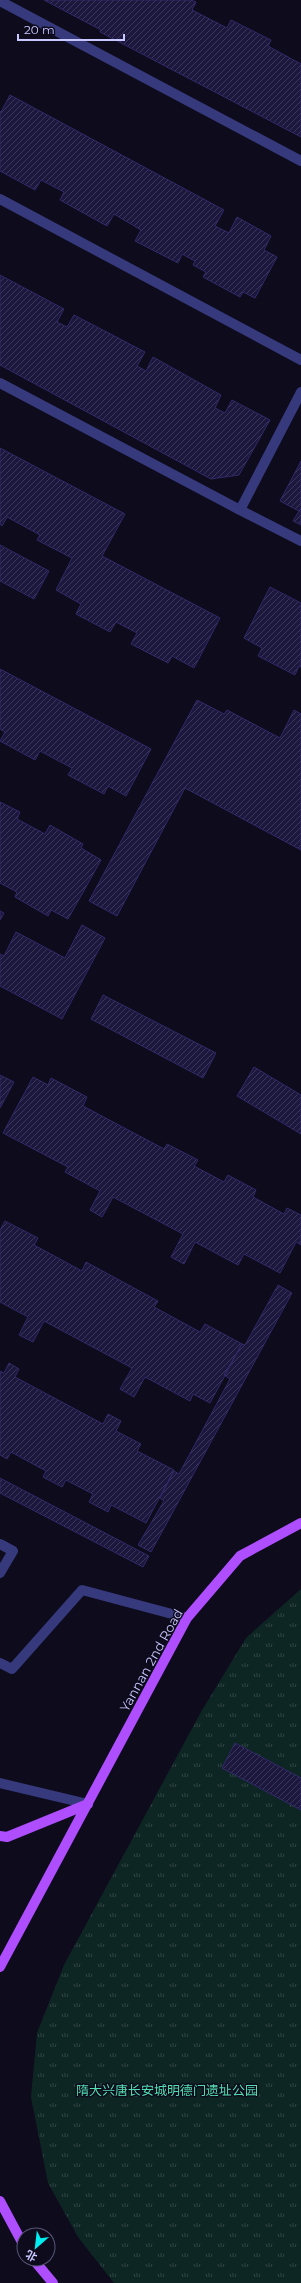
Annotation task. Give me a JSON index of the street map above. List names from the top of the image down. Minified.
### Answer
{"streets":{"main road":["Yannan 2nd Road"]},"parks":["隋大兴唐长安城明德门遗址公园"],"scale_bar":"20 m","north":"bottom left"}
